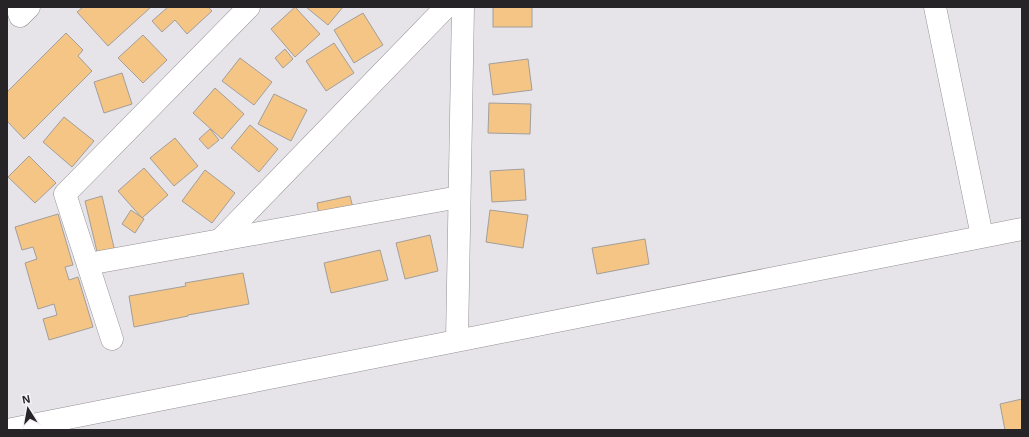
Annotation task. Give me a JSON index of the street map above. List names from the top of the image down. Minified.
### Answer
{"north":"top"}
